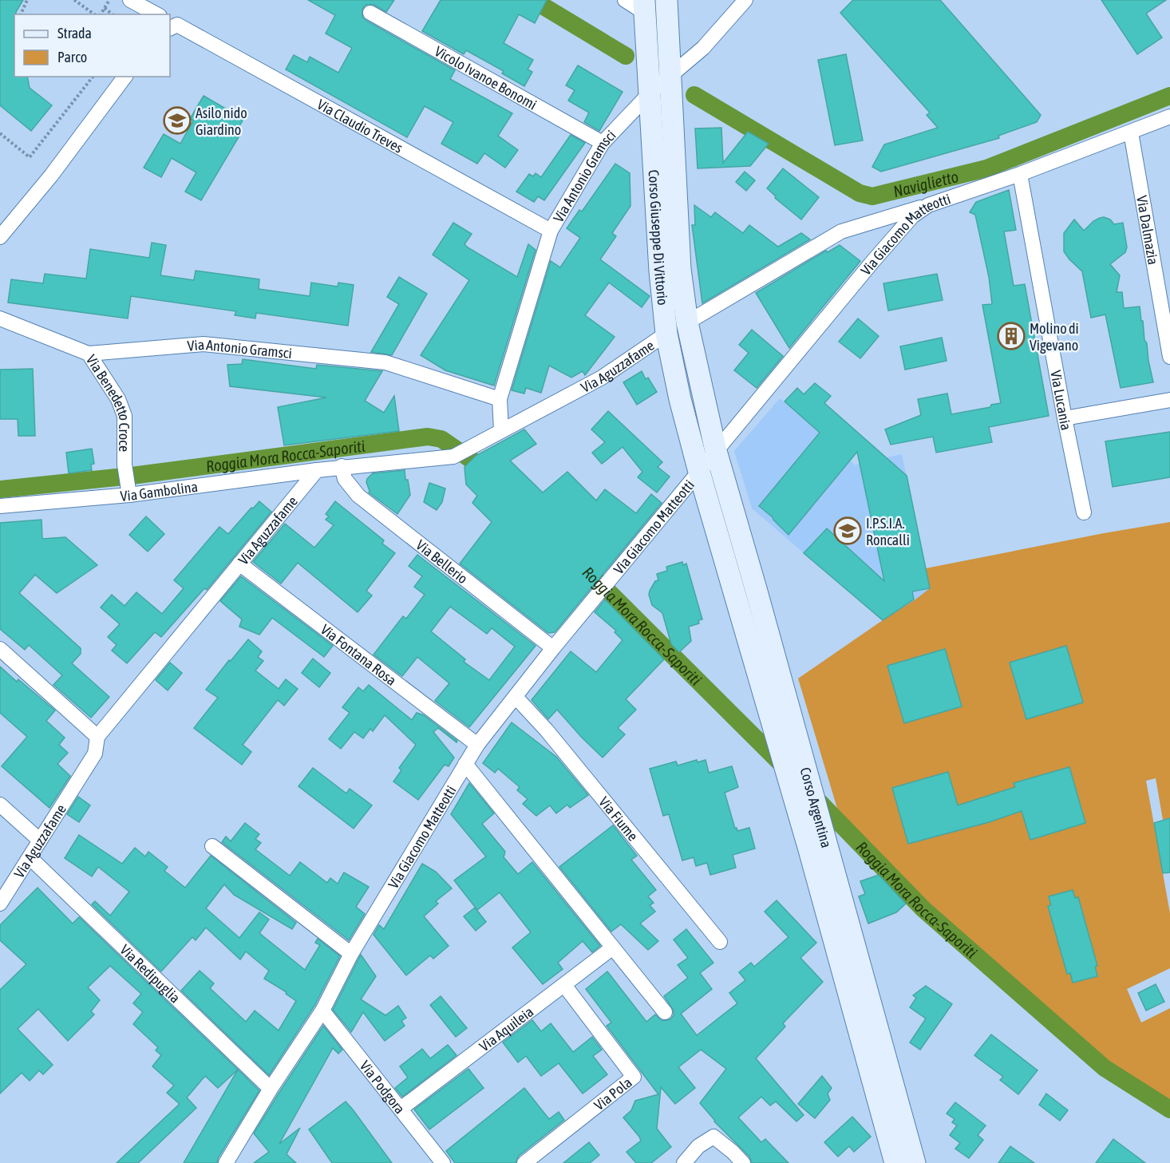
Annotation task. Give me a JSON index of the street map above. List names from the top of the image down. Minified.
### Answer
{"streets":{"main road":["Corso Giuseppe Di Vittorio","Corso Argentina"],"street":["Vicolo Ivanoe Bonomi","Via Claudio Treves","Via Antonio Gramsci","Via Dalmazia","Via Giacomo Matteotti","Via Aguzzafame","Via Lucania","Via Benedetto Croce","Via Gambolina","Via Bellerio","Via Fontana Rosa","Via Fiume","Via Redipuglia","Via Aquileia","Via Podgora","Via Pola"]},"crossings":[["Vicolo Ivanoe Bonomi","Via Antonio Gramsci"],["Via Claudio Treves","Via Antonio Gramsci"],["Via Antonio Gramsci","Corso Giuseppe Di Vittorio"],["Via Antonio Gramsci","Via Aguzzafame"],["Via Antonio Gramsci","Via Benedetto Croce"],["Via Dalmazia","Via Giacomo Matteotti"],["Via Giacomo Matteotti","Corso Giuseppe Di Vittorio"],["Via Giacomo Matteotti","Via Lucania"],["Via Giacomo Matteotti","Via Bellerio"],["Via Giacomo Matteotti","Via Fontana Rosa"],["Via Giacomo Matteotti","Corso Argentina"],["Via Giacomo Matteotti","Via Fiume"],["Via Giacomo Matteotti","Via Redipuglia"],["Via Giacomo Matteotti","Via Podgora"],["Corso Giuseppe Di Vittorio","Via Aguzzafame"],["Corso Giuseppe Di Vittorio","Corso Argentina"],["Via Aguzzafame","Via Gambolina"],["Via Aguzzafame","Via Bellerio"],["Via Aguzzafame","Via Fontana Rosa"],["Via Aguzzafame","Via Redipuglia"],["Via Benedetto Croce","Via Gambolina"],["Via Aquileia","Via Podgora"],["Via Aquileia","Via Pola"]],"water":["Naviglietto","Roggia Mora Rocca-Saporiti"],"places":{"school or university":["Asilo nido Giardino","I.P.S.I.A. Roncalli"],"building":["Molino di Vigevano"]},"legend":["Strada","Parco"]}
